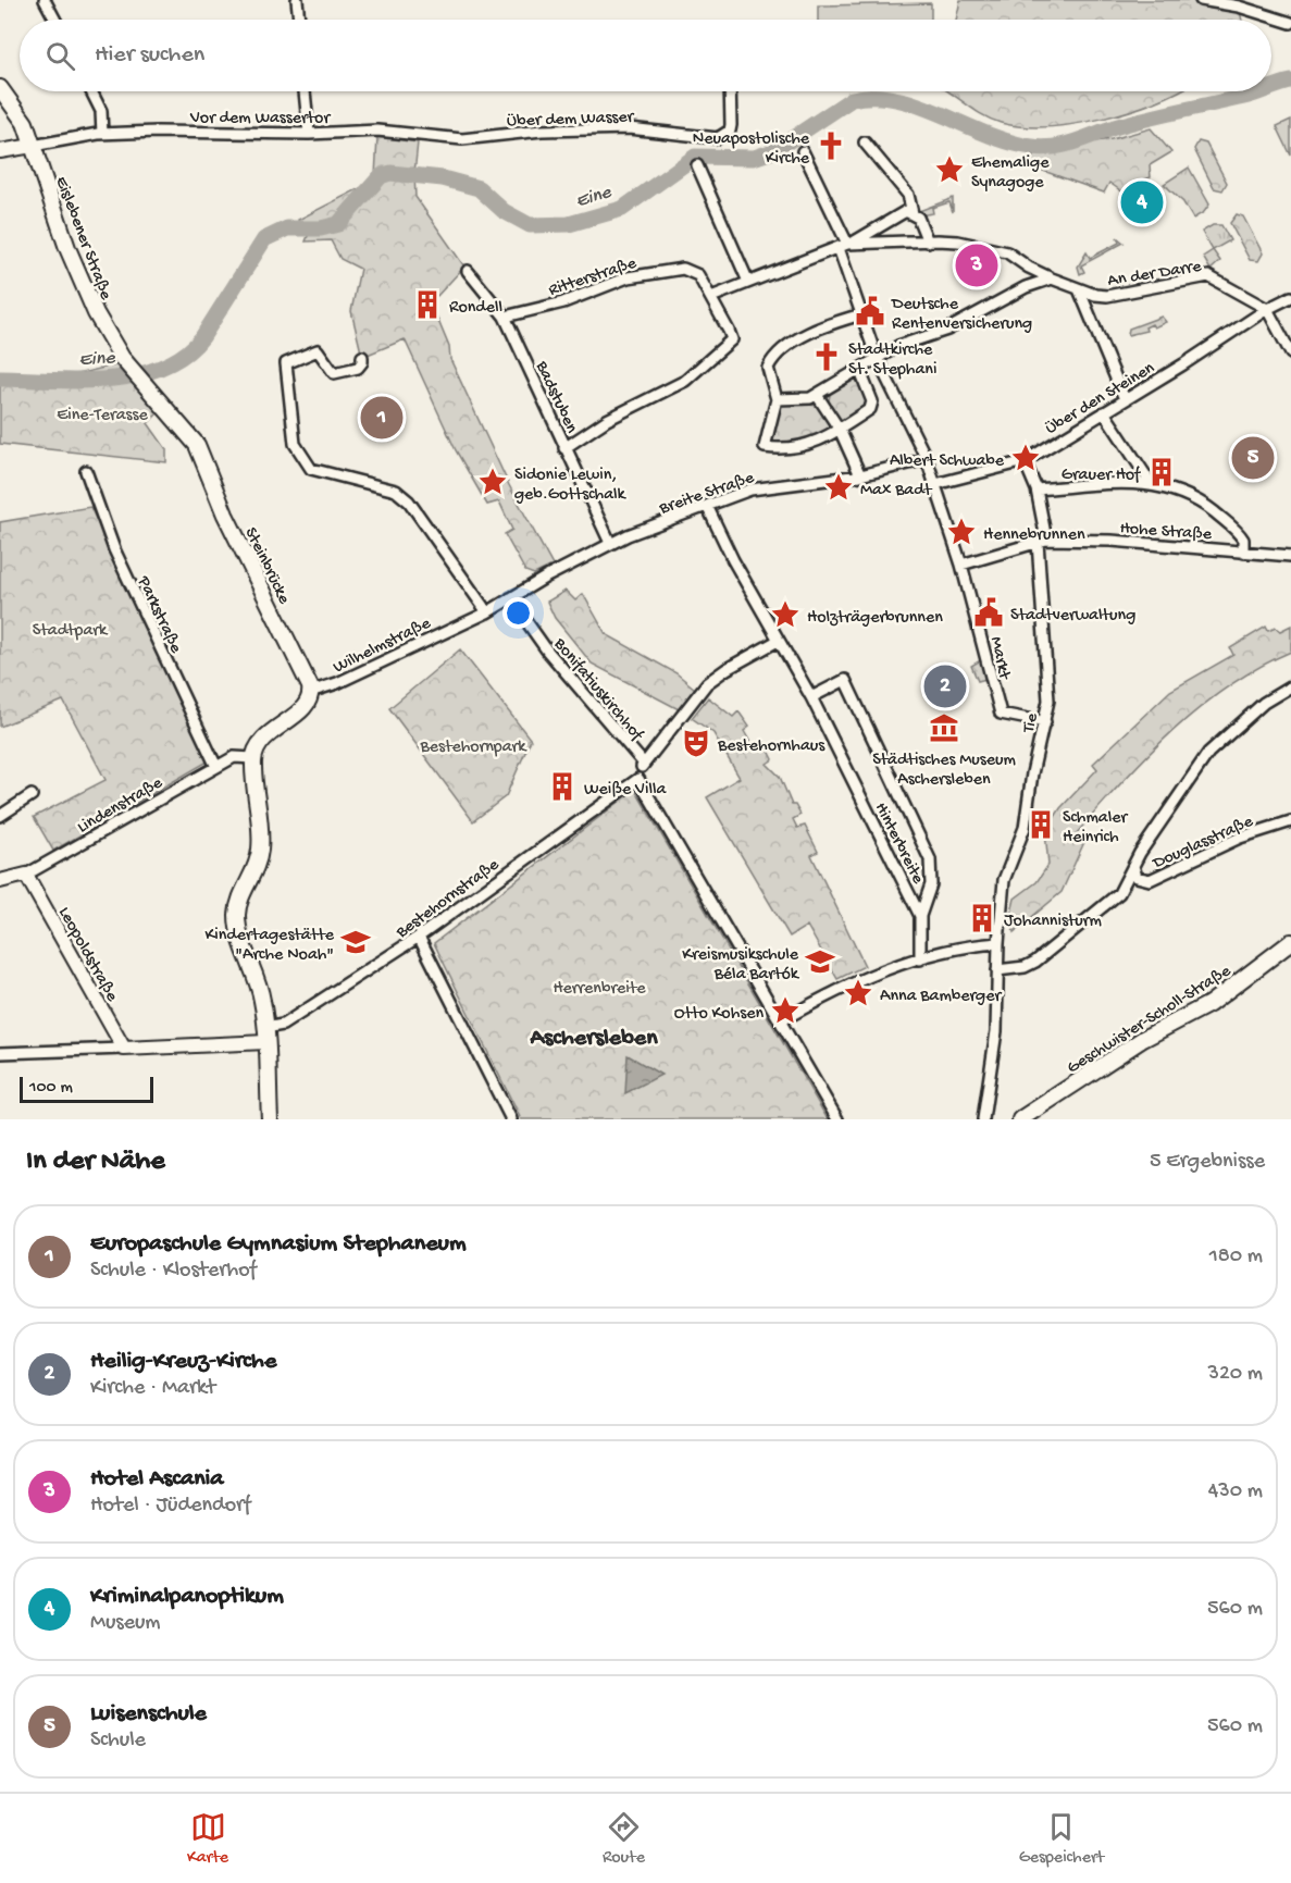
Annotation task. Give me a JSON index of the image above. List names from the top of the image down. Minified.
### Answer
{"streets":{"main road":["Eislebener Straße","Steinbrücke","Geschwister-Scholl-Straße"],"street":["Vor dem Wassertor","Über dem Wasser","An der Darre","Ritterstraße","Badstuben","Über den Steinen","Breite Straße","Hohe Straße","Parkstraße","Wilhelmstraße","Markt","Bonifatiuskirchhof","Tie","Lindenstraße","Douglasstraße","Hinterbreite","Bestehornstraße","Leopoldstraße"]},"crossings":[["Vor dem Wassertor","Über dem Wasser"],["Vor dem Wassertor","Eislebener Straße"],["Eislebener Straße","Steinbrücke"],["An der Darre","Über den Steinen"],["Ritterstraße","Badstuben"],["Badstuben","Breite Straße"],["Über den Steinen","Markt"],["Über den Steinen","Tie"],["Breite Straße","Wilhelmstraße"],["Breite Straße","Markt"],["Breite Straße","Hinterbreite"],["Hohe Straße","Tie"],["Steinbrücke","Wilhelmstraße"],["Parkstraße","Lindenstraße"],["Wilhelmstraße","Bonifatiuskirchhof"],["Markt","Tie"],["Lindenstraße","Leopoldstraße"]],"districts":["Aschersleben"],"water":["Eine"],"parks":["Eine-Terasse","Stadtpark","Bestehornpark","Herrenbreite"],"places":{"church":["Neuapostolische Kirche","Stadtkirche St. Stephani"],"place":["Ehemalige Synagoge","Albert Schwabe","Sidonie Lewin, geb.Gottschalk","Max Badt","Hennebrunnen","Holzträgerbrunnen","Anna Bamberger","Otto Kohsen"],"building":["Rondell","Grauer Hof","Weiße Villa","Schmaler Heinrich","Johannisturm"],"public building":["Deutsche Rentenversicherung","Stadtverwaltung"],"museum":["Städtisches Museum Aschersleben"],"theatre":["Bestehornhaus"],"school or university":["Kindertagestätte \"Arche Noah\"","Kreismusikschule Béla Bartók"]},"scale_bar":"100 m","page":{"search":"Hier suchen","pins":["4","3","1","5","2"],"scale":"100 m","heading":["In der Nähe","5 Ergebnisse"],"list":[{"mark":"1","name":"Europaschule Gymnasium Stephaneum","note":"Schule · Klosterhof","value":"180 m"},{"mark":"2","name":"Heilig-Kreuz-Kirche","note":"Kirche · Markt","value":"320 m"},{"mark":"3","name":"Hotel Ascania","note":"Hotel · Jüdendorf","value":"430 m"},{"mark":"4","name":"Kriminalpanoptikum","note":"Museum","value":"560 m"},{"mark":"5","name":"Luisenschule","note":"Schule","value":"560 m"}],"nav":["Karte","Route","Gespeichert"]}}
